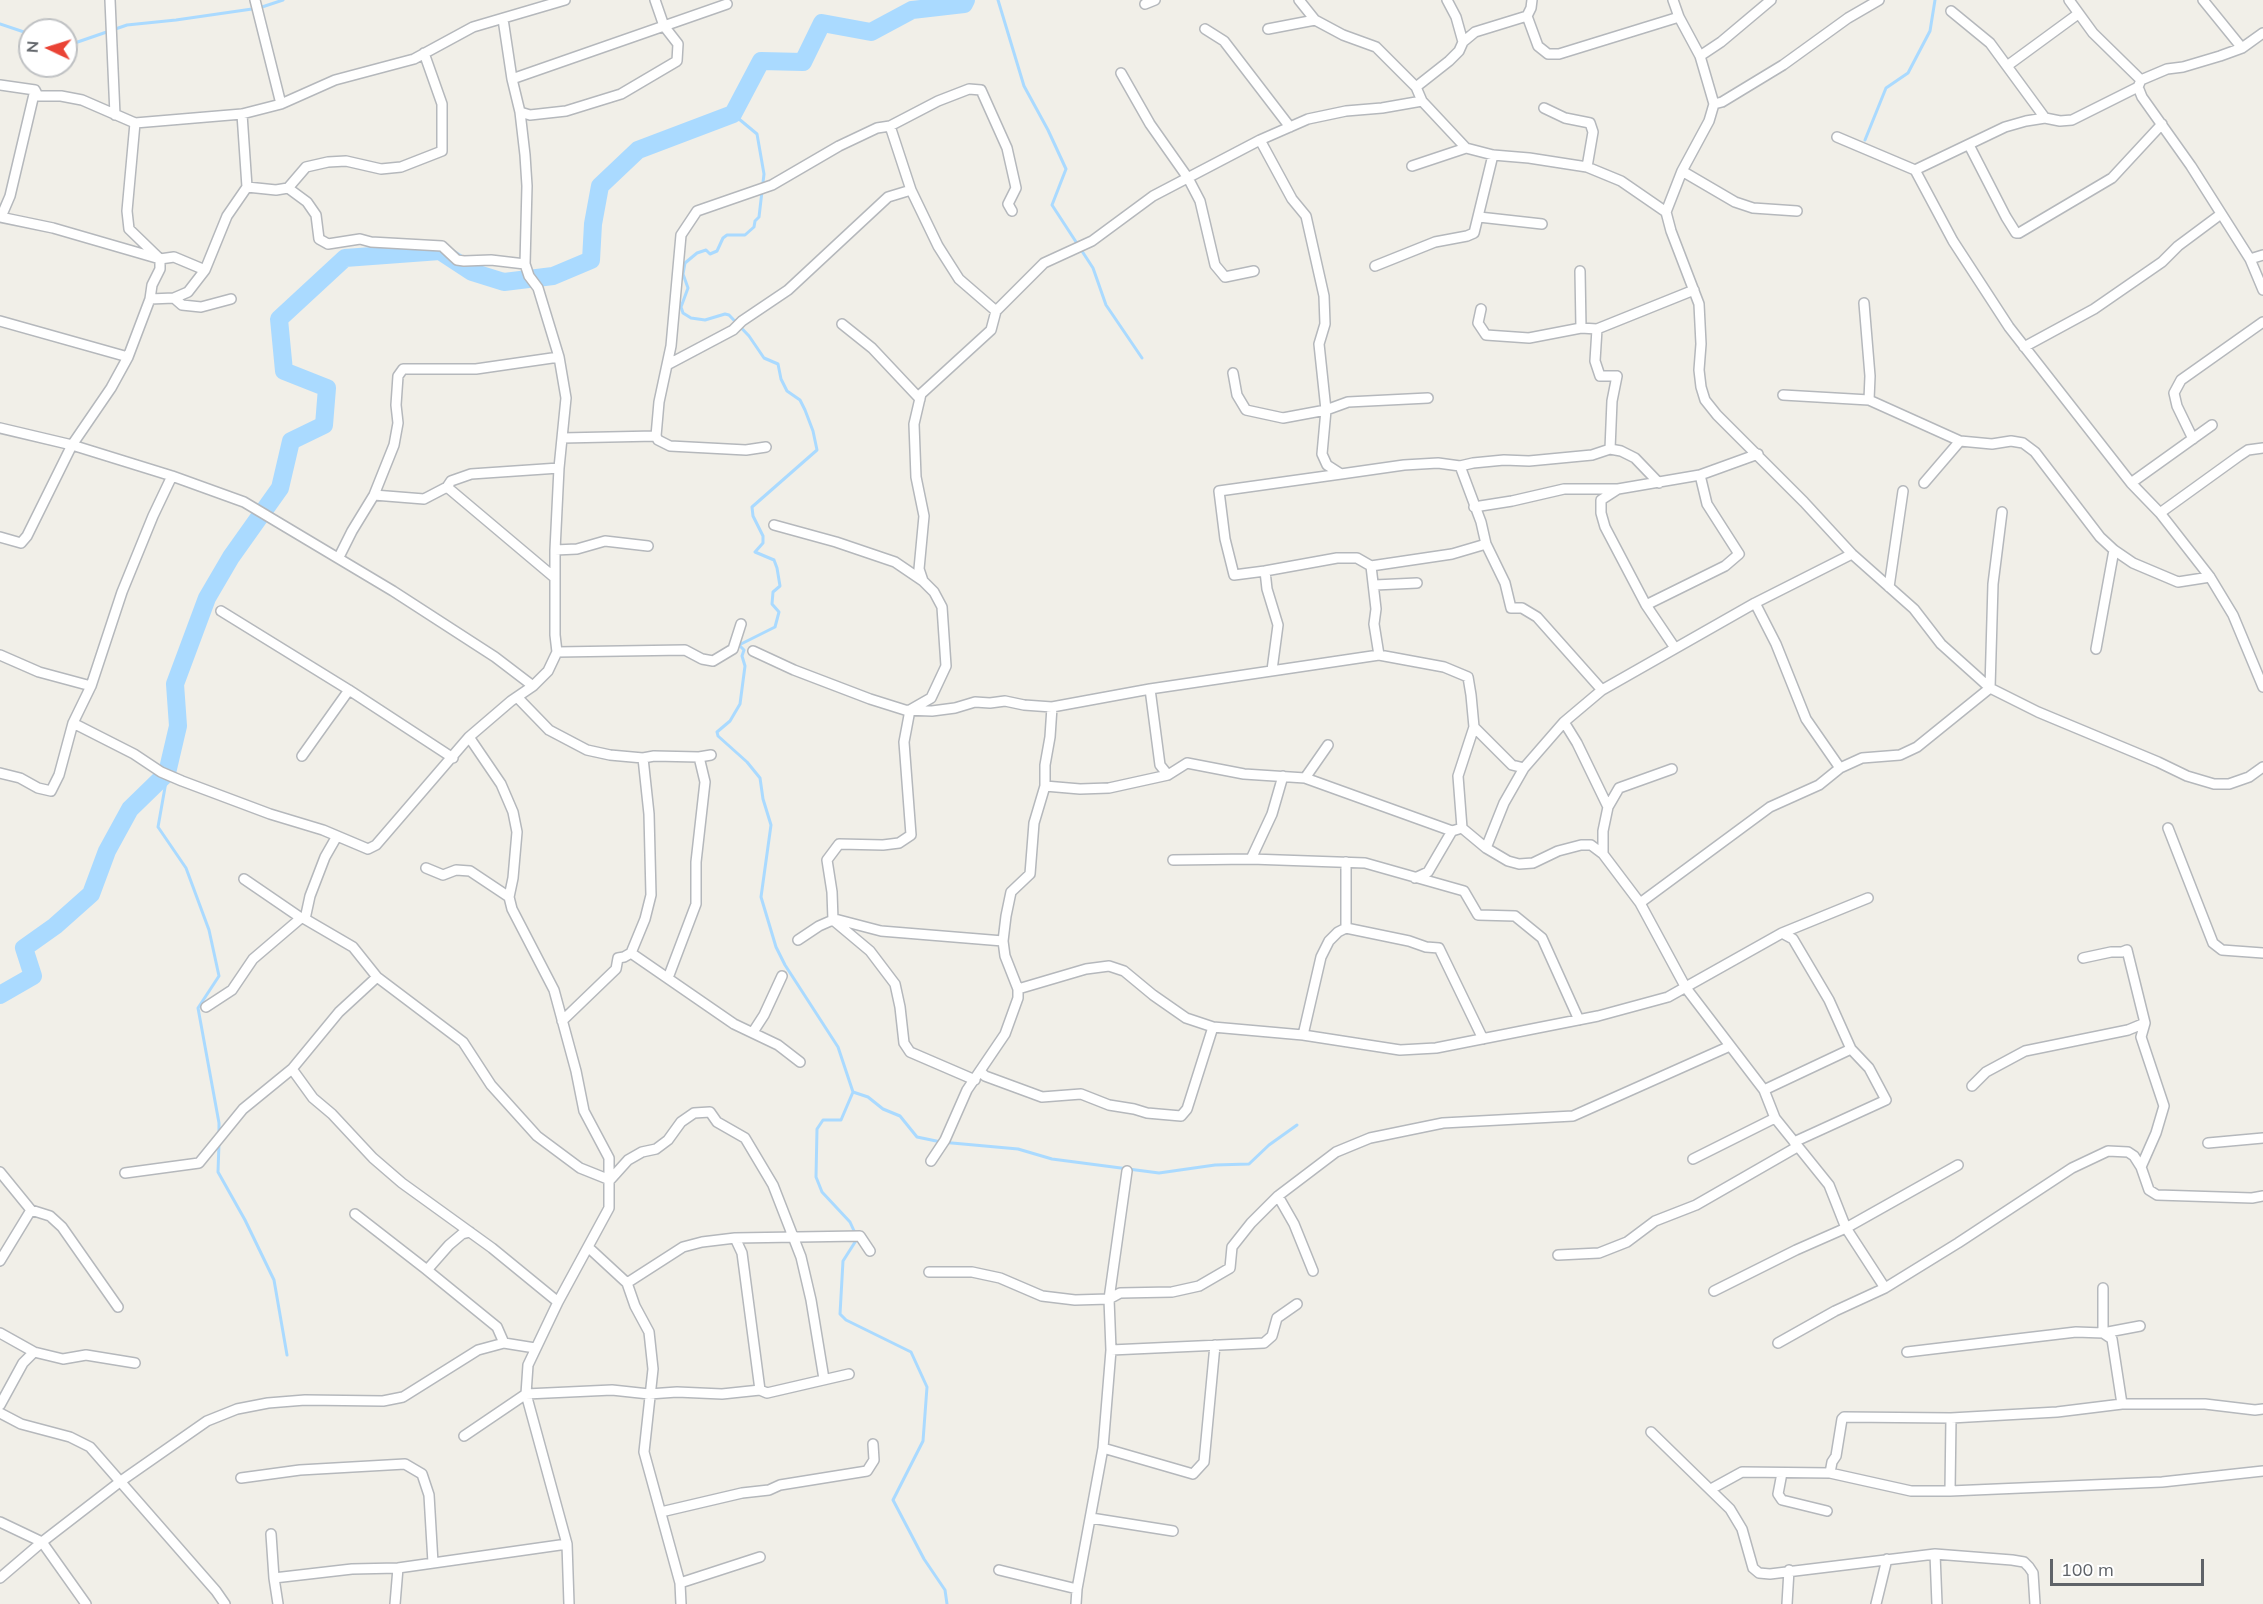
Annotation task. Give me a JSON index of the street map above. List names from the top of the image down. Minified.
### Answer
{"scale_bar":"100 m","north":"left"}
